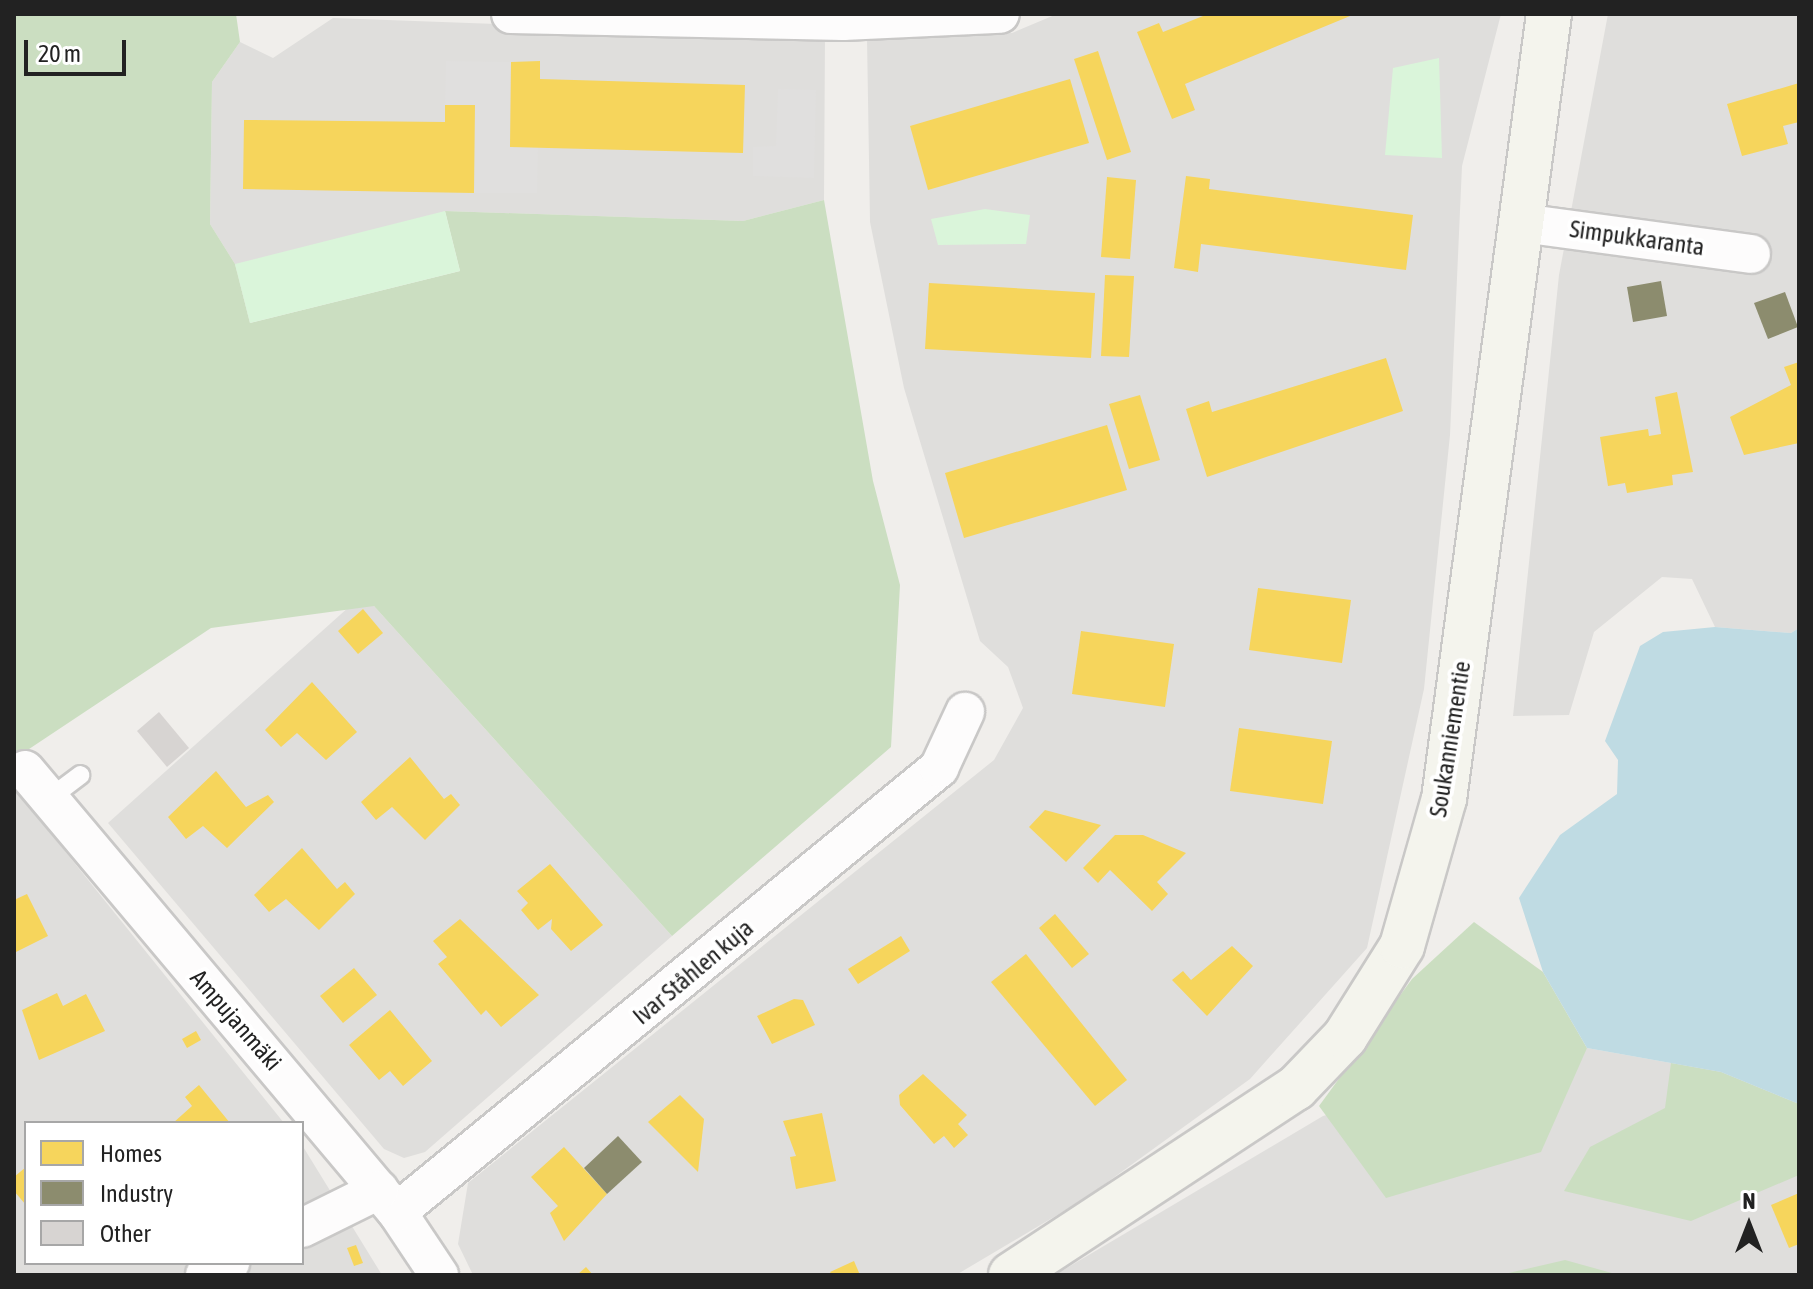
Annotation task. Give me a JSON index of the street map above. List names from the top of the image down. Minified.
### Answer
{"streets":{"street":["Simpukkaranta","Soukanniementie","Ivar Ståhlen kuja","Ampujanmäki"]},"crossings":[["Simpukkaranta","Soukanniementie"],["Ivar Ståhlen kuja","Ampujanmäki"]],"legend":["Homes","Industry","Other"],"scale_bar":"20 m","north":"top"}
